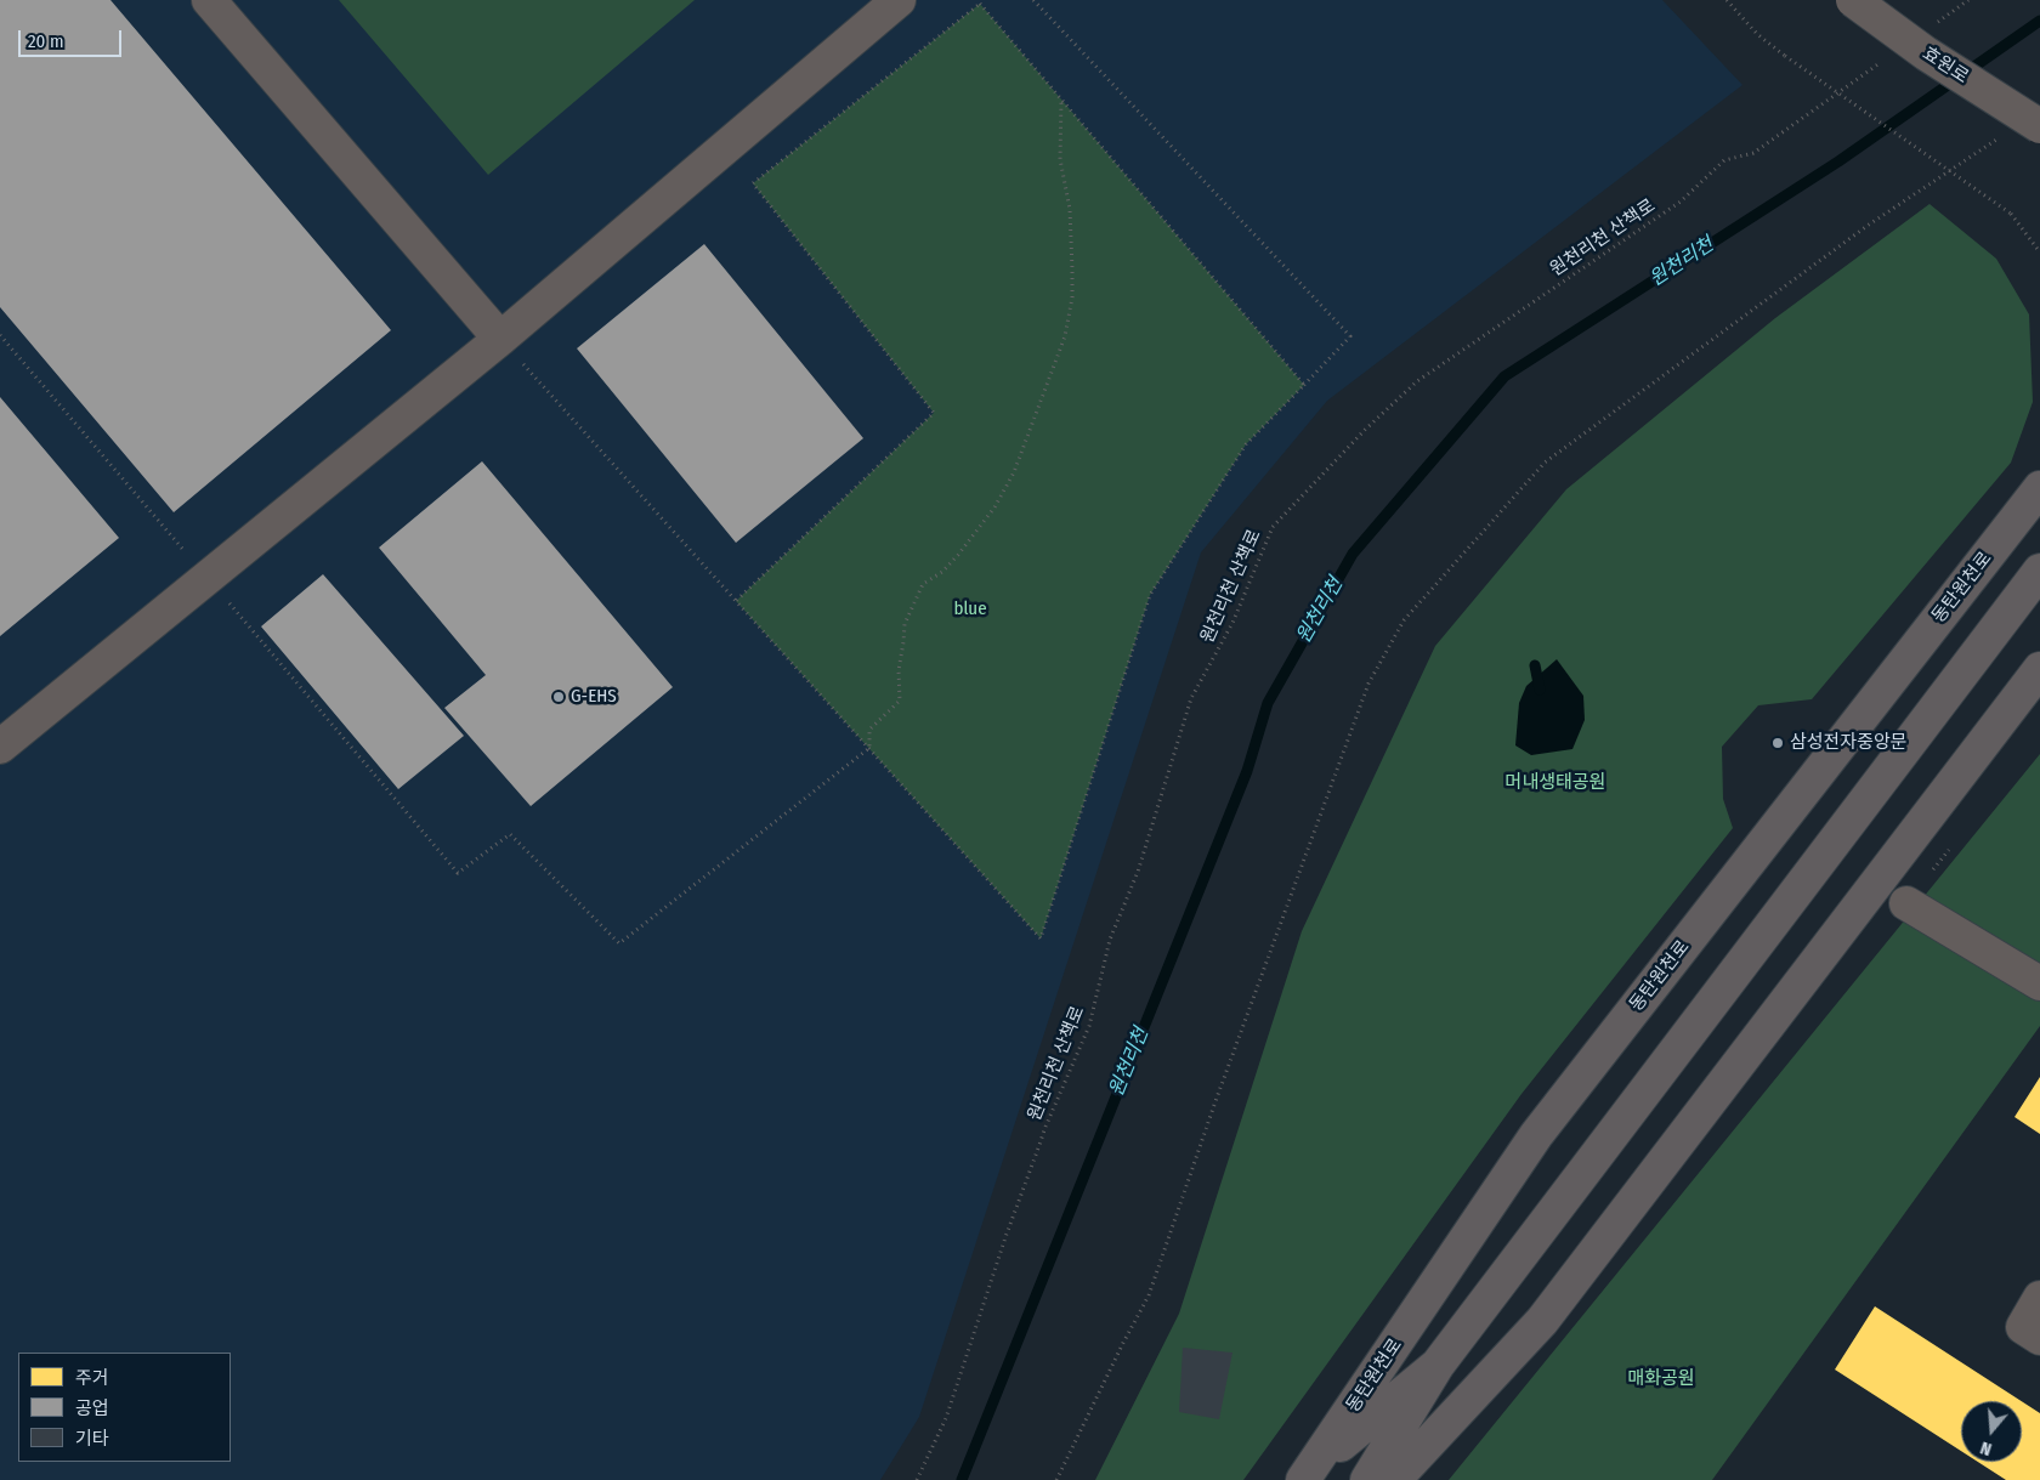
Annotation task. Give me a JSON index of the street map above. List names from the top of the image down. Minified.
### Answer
{"streets":{"main road":["동탄원천로"],"street":["효원로"],"path":["원천리천 산책로"]},"water":["원천리천"],"parks":["blue","머내생태공원","매화공원"],"places":["G-EHS","삼성전자중앙문"],"legend":["주거","공업","기타"],"scale_bar":"20 m","north":"bottom"}
